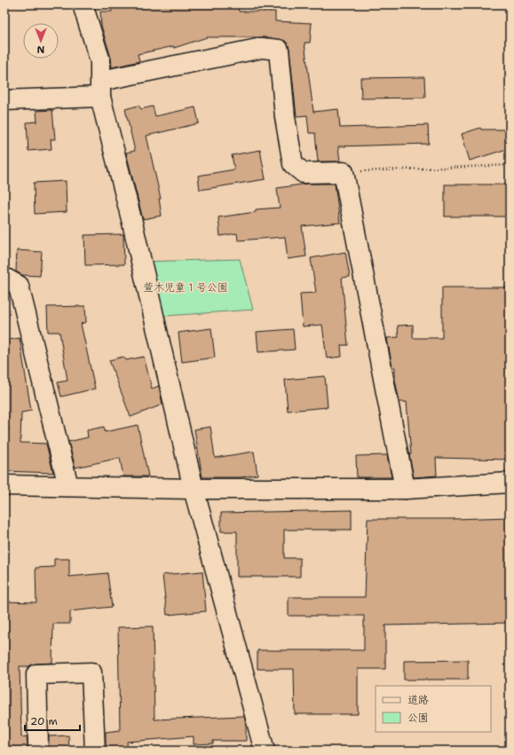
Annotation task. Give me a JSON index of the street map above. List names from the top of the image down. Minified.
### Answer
{"parks":["萱木児童１号公園"],"legend":["道路","公園"],"scale_bar":"20 m","north":"bottom"}
